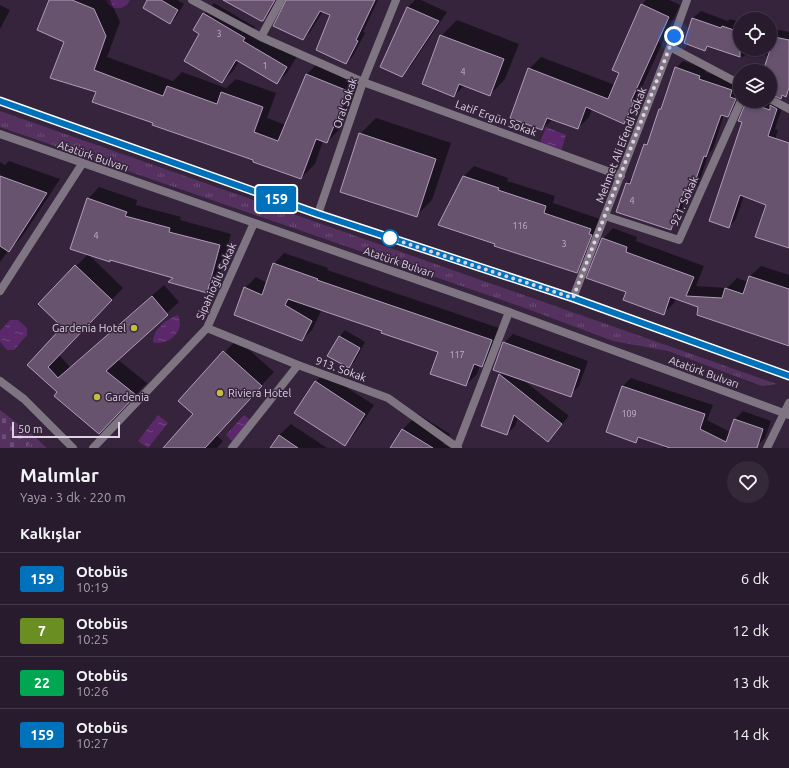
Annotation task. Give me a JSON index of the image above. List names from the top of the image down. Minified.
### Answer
{"streets":{"street":["Oral Sokak","Latif Ergün Sokak","Mehmet Ali Efendi Sokak","Atatürk Bulvarı","921. Sokak","Sipahioğlu Sokak","913. Sokak"]},"crossings":[["Oral Sokak","Latif Ergün Sokak"],["Oral Sokak","Atatürk Bulvarı"],["Latif Ergün Sokak","Mehmet Ali Efendi Sokak"],["Mehmet Ali Efendi Sokak","Atatürk Bulvarı"],["Mehmet Ali Efendi Sokak","921. Sokak"],["Atatürk Bulvarı","Sipahioğlu Sokak"],["Sipahioğlu Sokak","913. Sokak"]],"places":["Gardenia Hotel","Riviera Hotel","Gardenia"],"lines":["bus line 159"],"house_numbers":["3","1","4","4","116","4","3","117","109"],"scale_bar":"50 m","page":{"on_map":"159","scale":"50 m","heading":[["Malımlar","Yaya · 3 dk · 220 m"],"Kalkışlar"],"list":[{"mark":"159","name":"Otobüs","note":"10:19","value":"6 dk"},{"mark":"7","name":"Otobüs","note":"10:25","value":"12 dk"},{"mark":"22","name":"Otobüs","note":"10:26","value":"13 dk"},{"mark":"159","name":"Otobüs","note":"10:27","value":"14 dk"}]}}
